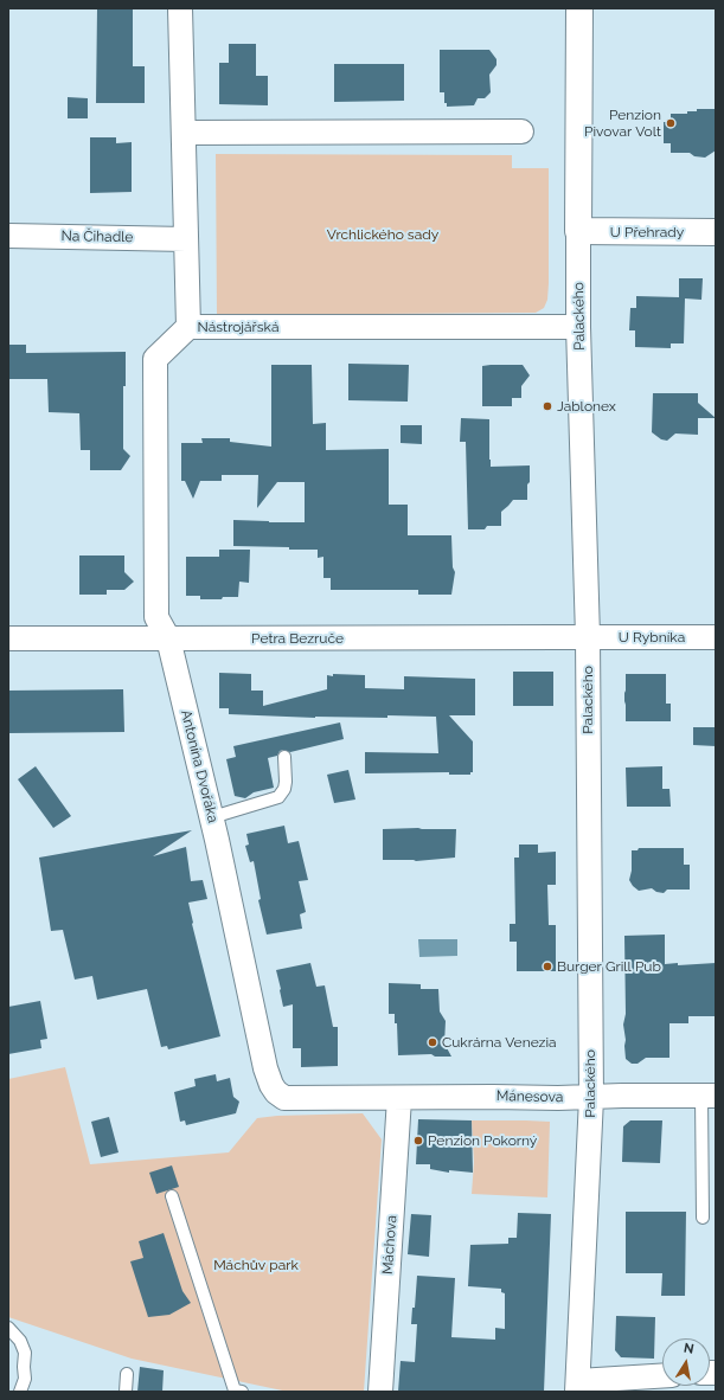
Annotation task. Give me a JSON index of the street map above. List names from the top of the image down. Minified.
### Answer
{"streets":{"street":["U Přehrady","Na Čihadle","Palackého","Nástrojářská","U Rybníka","Petra Bezruče","Antonína Dvořáka","Mánesova","Máchova"]},"crossings":[["U Přehrady","Palackého"],["Na Čihadle","Nástrojářská"],["Palackého","Nástrojářská"],["Palackého","U Rybníka"],["Palackého","Petra Bezruče"],["Palackého","Mánesova"],["Nástrojářská","Antonína Dvořáka"],["U Rybníka","Petra Bezruče"],["Petra Bezruče","Antonína Dvořáka"],["Antonína Dvořáka","Mánesova"],["Antonína Dvořáka","Máchova"],["Mánesova","Máchova"]],"parks":["Vrchlického sady","Máchův park"],"places":["Penzion Pivovar Volt","Jablonex","Burger Grill Pub","Cukrárna Venezia","Penzion Pokorný"],"north":"top"}
